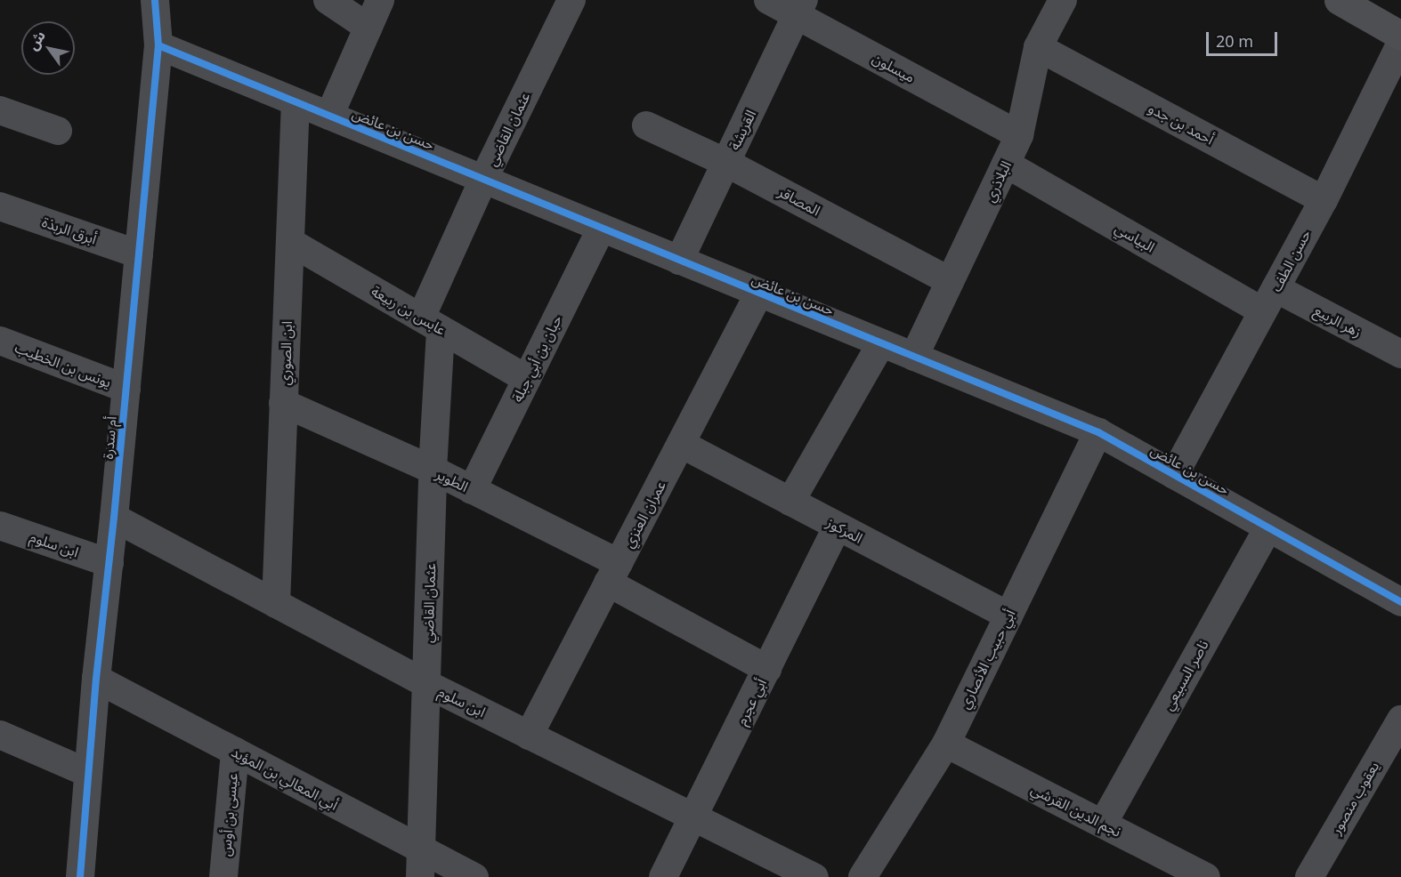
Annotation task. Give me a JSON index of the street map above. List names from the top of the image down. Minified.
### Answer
{"streets":{"street":["ميسلون","أحمد بن جدو","حسن بن عائض","عثمان القاضي","القريشة","البلاذري","المصاقر","أبرق الربذة","البياسي","حسن الطف","عابس بن ربيعة","زهر الربيع","ابن الصوري","حبان بن أبي جبلة","يونس بن الخطيب","أم سدرة","الطوير","عمران العنزي","المركوز","ابن سلوم","أبي حبيب الأنصاري","ناصر السبيعي","أبي عجرم","أبي المعالي بن المؤيد","يعقوب منصور","نجم الدين القرشي","عيسى بن أوس"]},"crossings":[["ميسلون","القريشة"],["ميسلون","البلاذري"],["أحمد بن جدو","البلاذري"],["أحمد بن جدو","حسن الطف"],["حسن بن عائض","عثمان القاضي"],["حسن بن عائض","القريشة"],["حسن بن عائض","البلاذري"],["حسن بن عائض","حسن الطف"],["حسن بن عائض","ابن الصوري"],["حسن بن عائض","حبان بن أبي جبلة"],["حسن بن عائض","أم سدرة"],["حسن بن عائض","عمران العنزي"],["حسن بن عائض","أبي حبيب الأنصاري"],["حسن بن عائض","ناصر السبيعي"],["عثمان القاضي","عابس بن ربيعة"],["عثمان القاضي","الطوير"],["عثمان القاضي","ابن سلوم"],["عثمان القاضي","أبي المعالي بن المؤيد"],["القريشة","المصاقر"],["البلاذري","المصاقر"],["البلاذري","البياسي"],["أبرق الربذة","أم سدرة"],["البياسي","حسن الطف"],["البياسي","زهر الربيع"],["حسن الطف","زهر الربيع"],["عابس بن ربيعة","ابن الصوري"],["عابس بن ربيعة","حبان بن أبي جبلة"],["ابن الصوري","الطوير"],["ابن الصوري","ابن سلوم"],["حبان بن أبي جبلة","الطوير"],["يونس بن الخطيب","أم سدرة"],["أم سدرة","ابن سلوم"],["أم سدرة","أبي المعالي بن المؤيد"],["الطوير","عمران العنزي"],["الطوير","أبي عجرم"],["عمران العنزي","المركوز"],["عمران العنزي","ابن سلوم"],["المركوز","أبي حبيب الأنصاري"],["المركوز","أبي عجرم"],["ابن سلوم","أبي عجرم"],["أبي حبيب الأنصاري","نجم الدين القرشي"],["ناصر السبيعي","نجم الدين القرشي"],["أبي المعالي بن المؤيد","عيسى بن أوس"]],"scale_bar":"20 m","north":"top left"}
